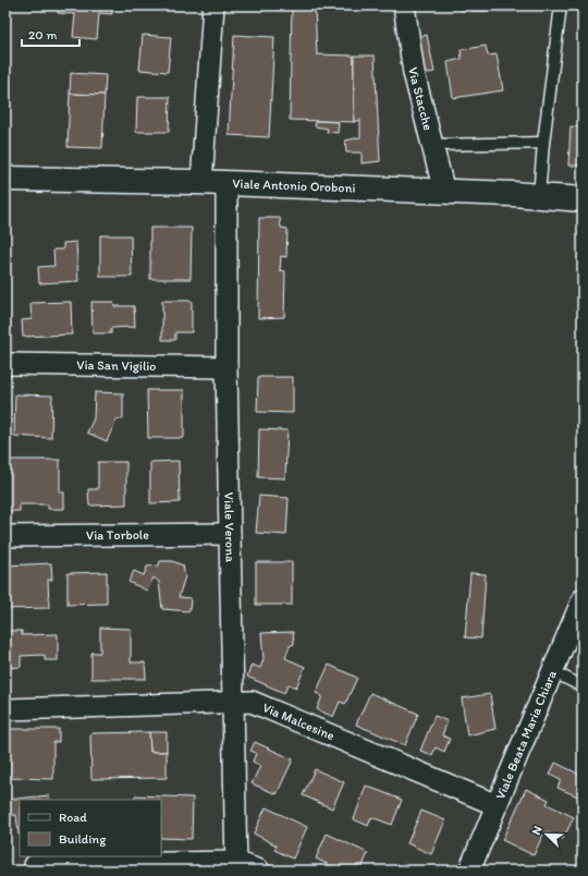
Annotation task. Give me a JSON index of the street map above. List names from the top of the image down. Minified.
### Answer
{"streets":{"street":["Via Stacche","Viale Antonio Oroboni","Via San Vigilio","Viale Verona","Via Torbole","Via Malcesine","Viale Beata Maria Chiara"]},"crossings":[["Via Stacche","Viale Antonio Oroboni"],["Viale Antonio Oroboni","Viale Verona"],["Via San Vigilio","Viale Verona"],["Viale Verona","Via Torbole"],["Viale Verona","Via Malcesine"],["Via Malcesine","Viale Beata Maria Chiara"]],"legend":["Road","Building"],"scale_bar":"20 m","north":"top left"}
